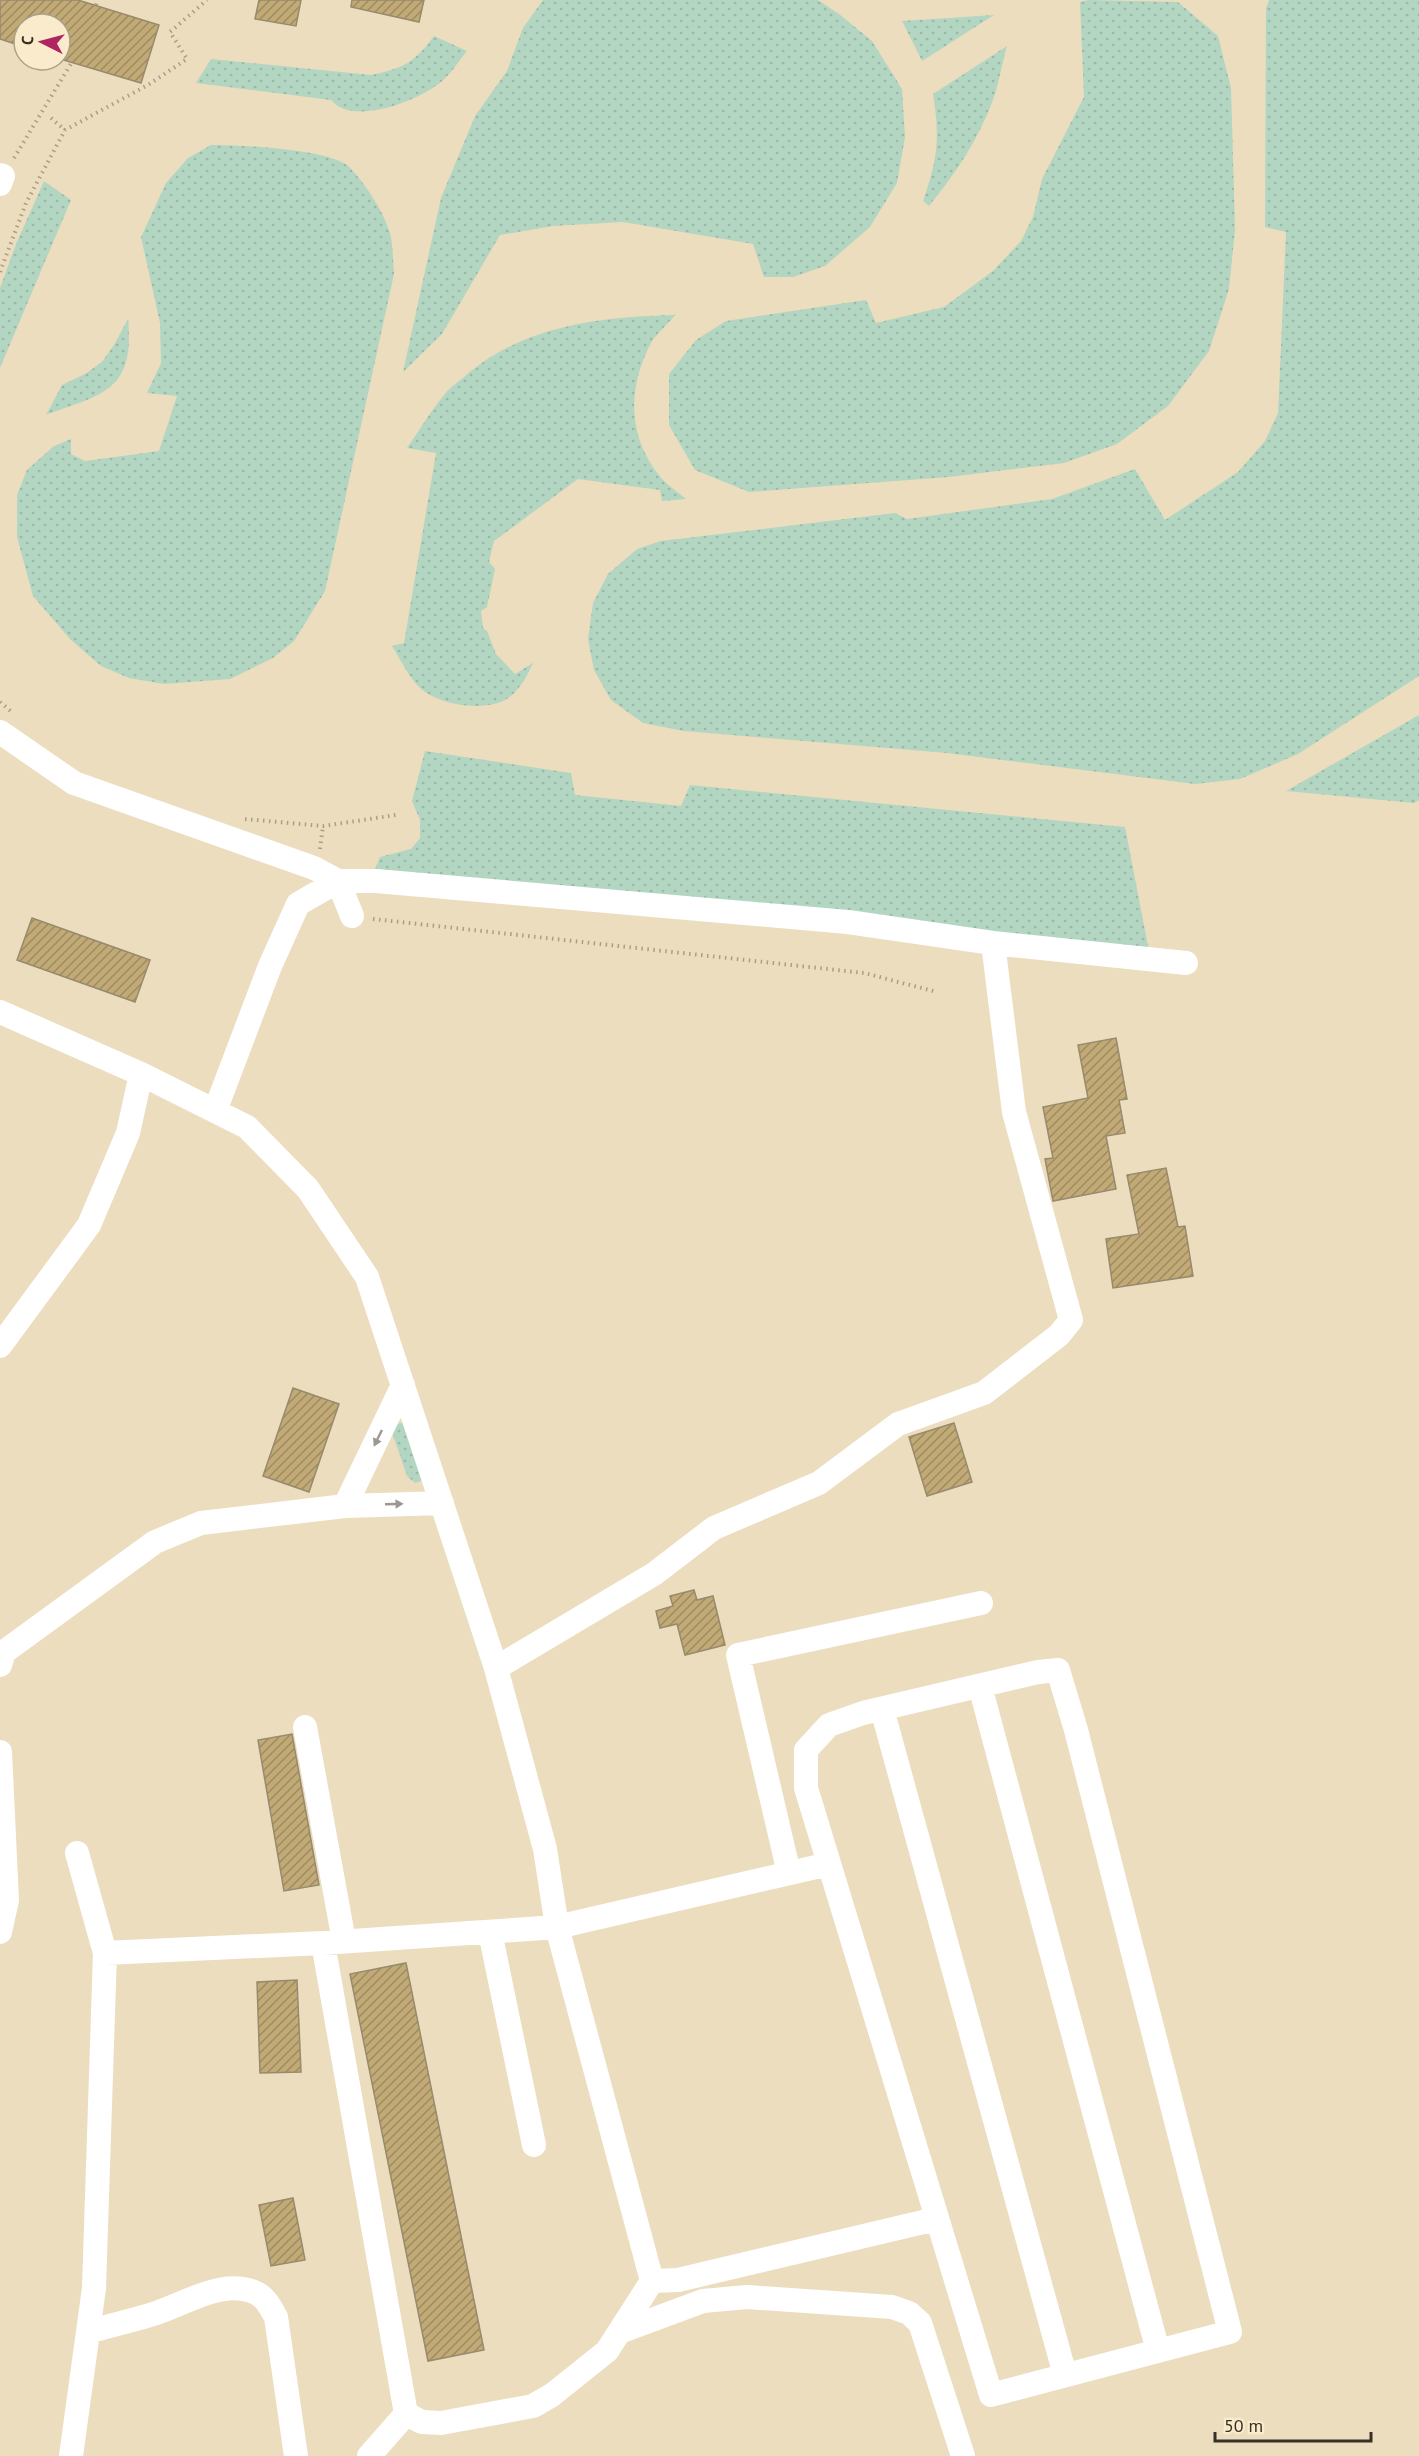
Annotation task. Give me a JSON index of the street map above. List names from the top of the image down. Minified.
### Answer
{"scale_bar":"50 m","north":"left"}
